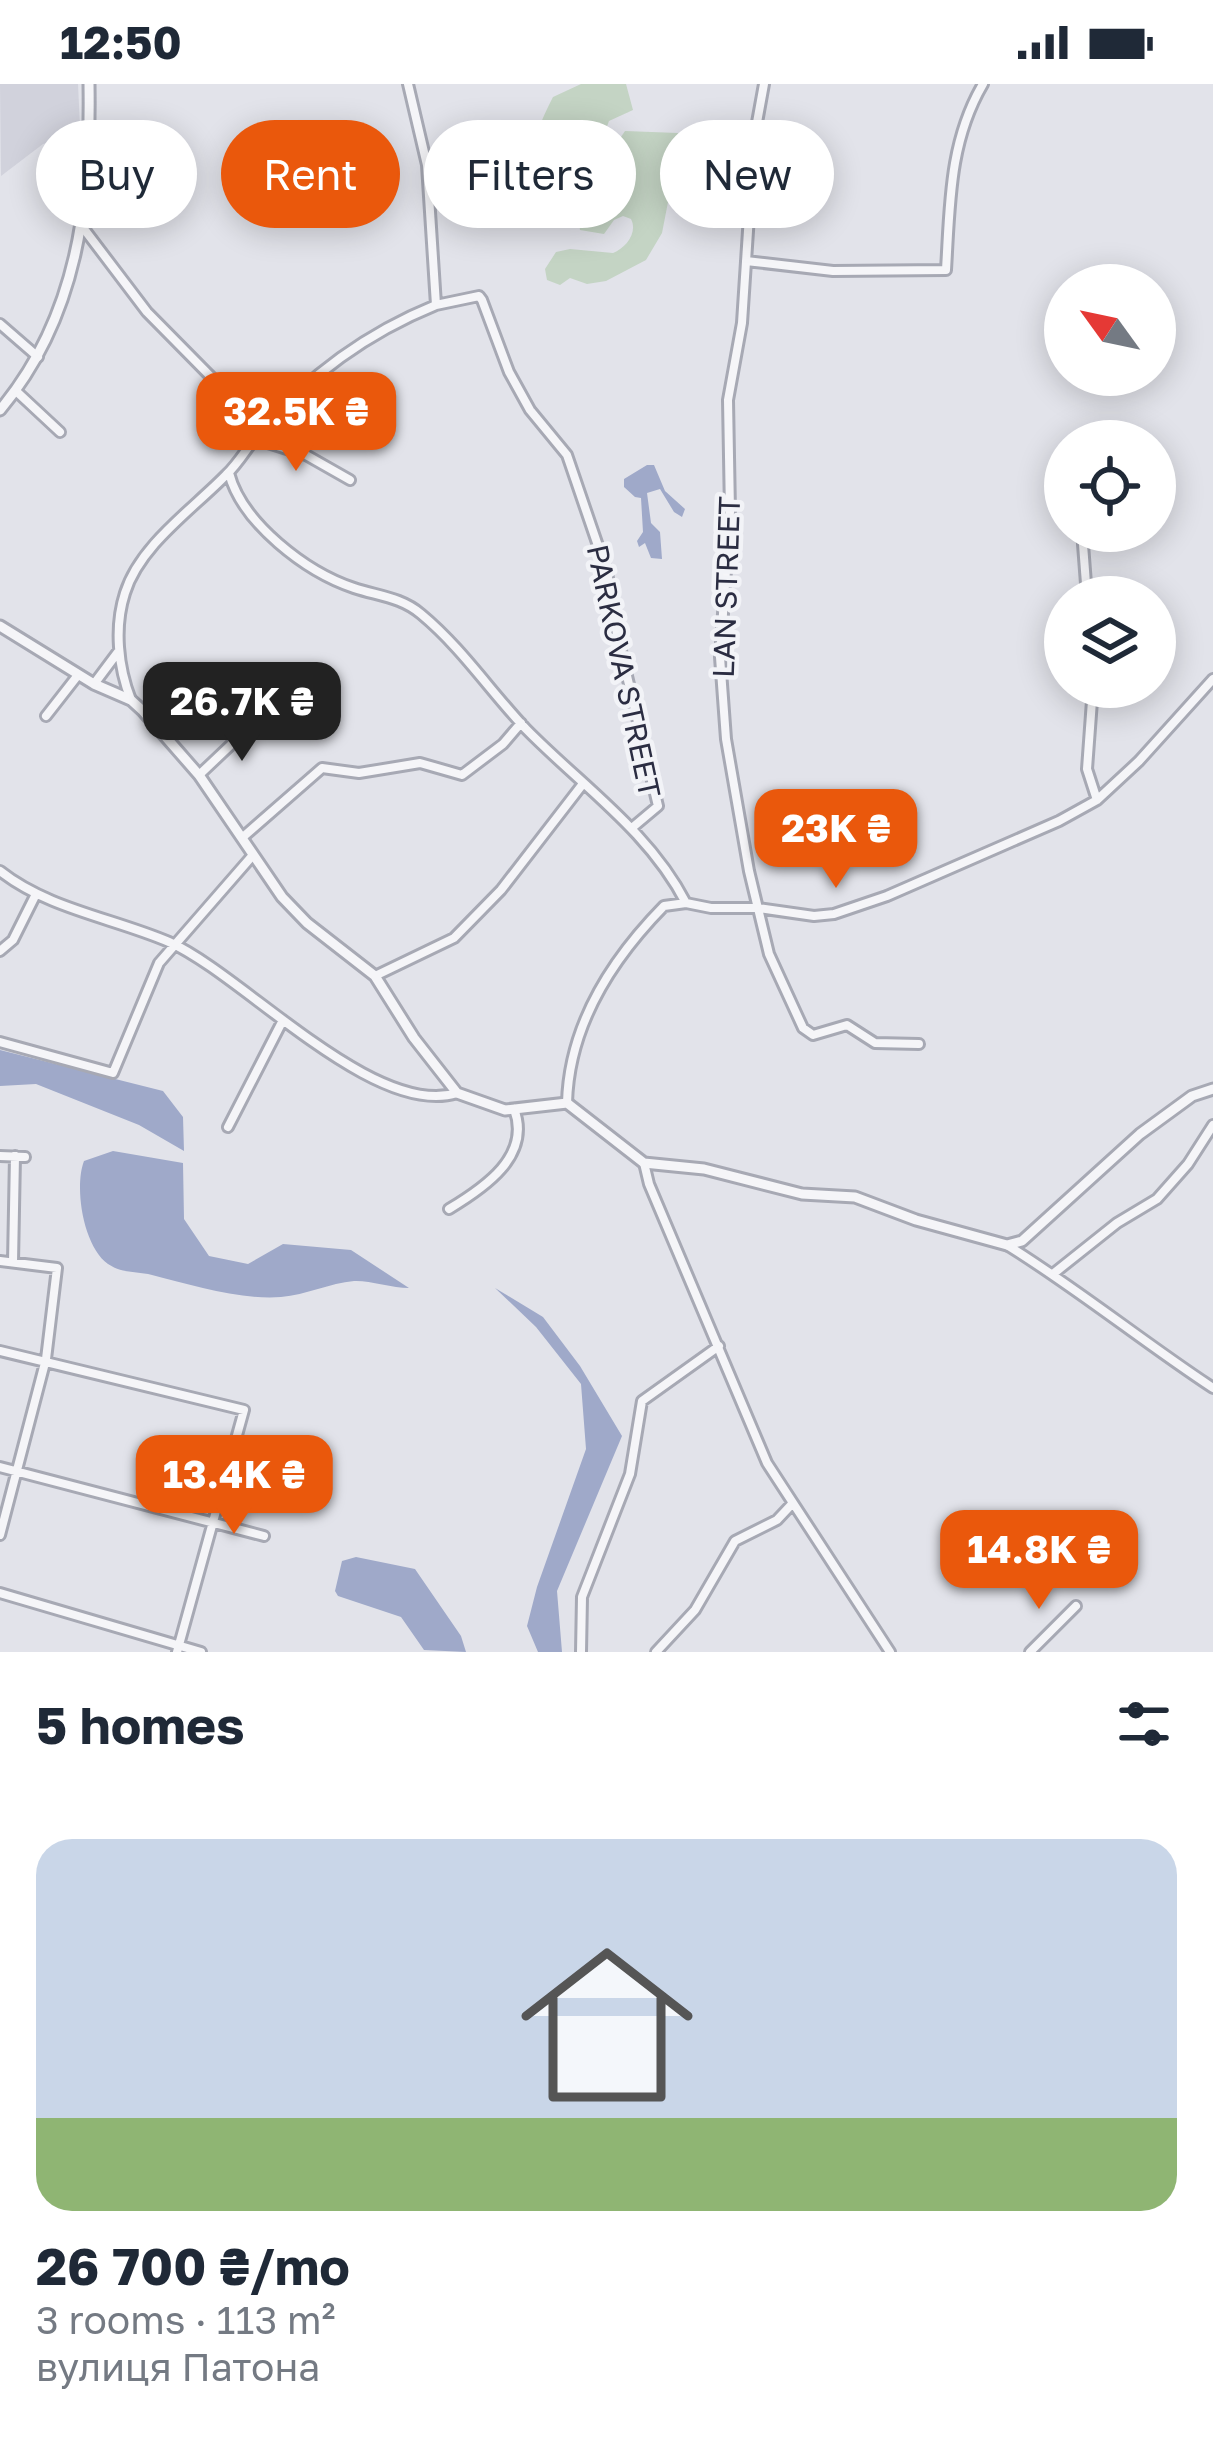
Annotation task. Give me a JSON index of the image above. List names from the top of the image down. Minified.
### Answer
{"streets":{"street":["LAN STREET","PARKOVA STREET"]},"north":"top left","page":{"status":"12:50","chip":["Buy","Rent","Filters","New"],"price":["32.5K ₴","26.7K ₴","23K ₴","13.4K ₴","14.8K ₴"],"heading":"5 homes","list":[{"name":"26 700 ₴/mo","note":"3 rooms · 113 m² · вулиця Патона"}]}}
